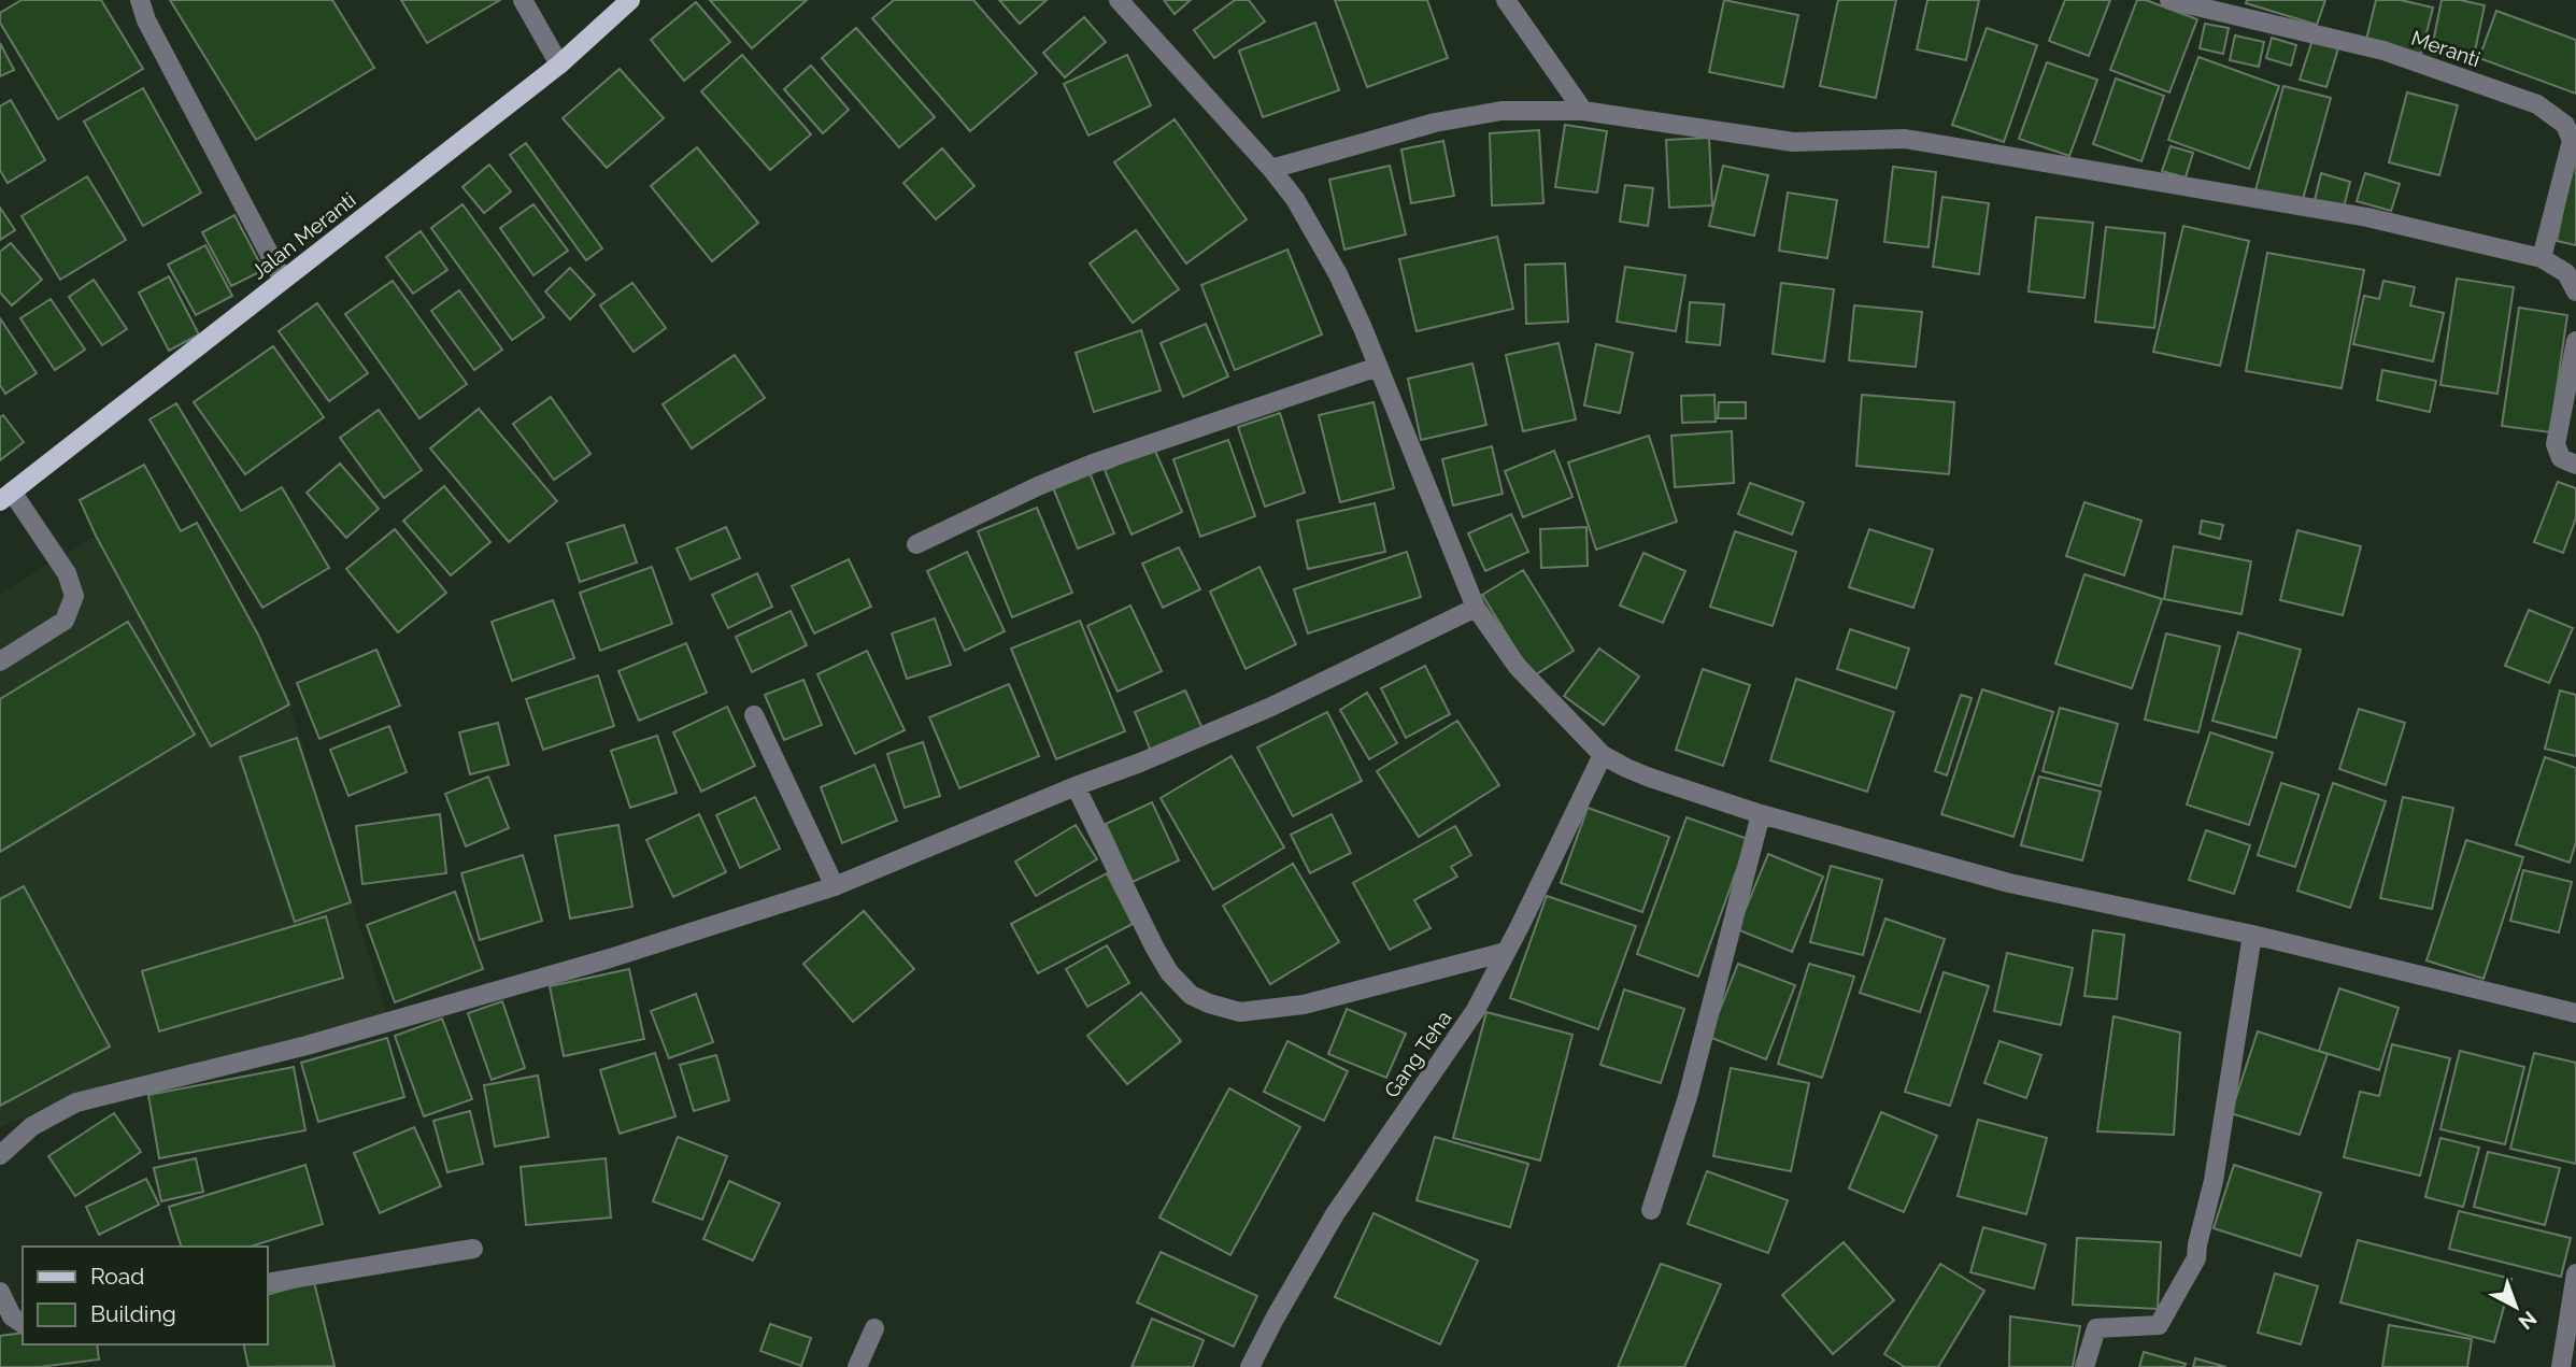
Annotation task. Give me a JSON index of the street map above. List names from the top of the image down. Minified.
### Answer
{"streets":{"main road":["Jalan Meranti"],"street":["Meranti","Gang Teha"]},"legend":["Road","Building"],"north":"bottom right"}
